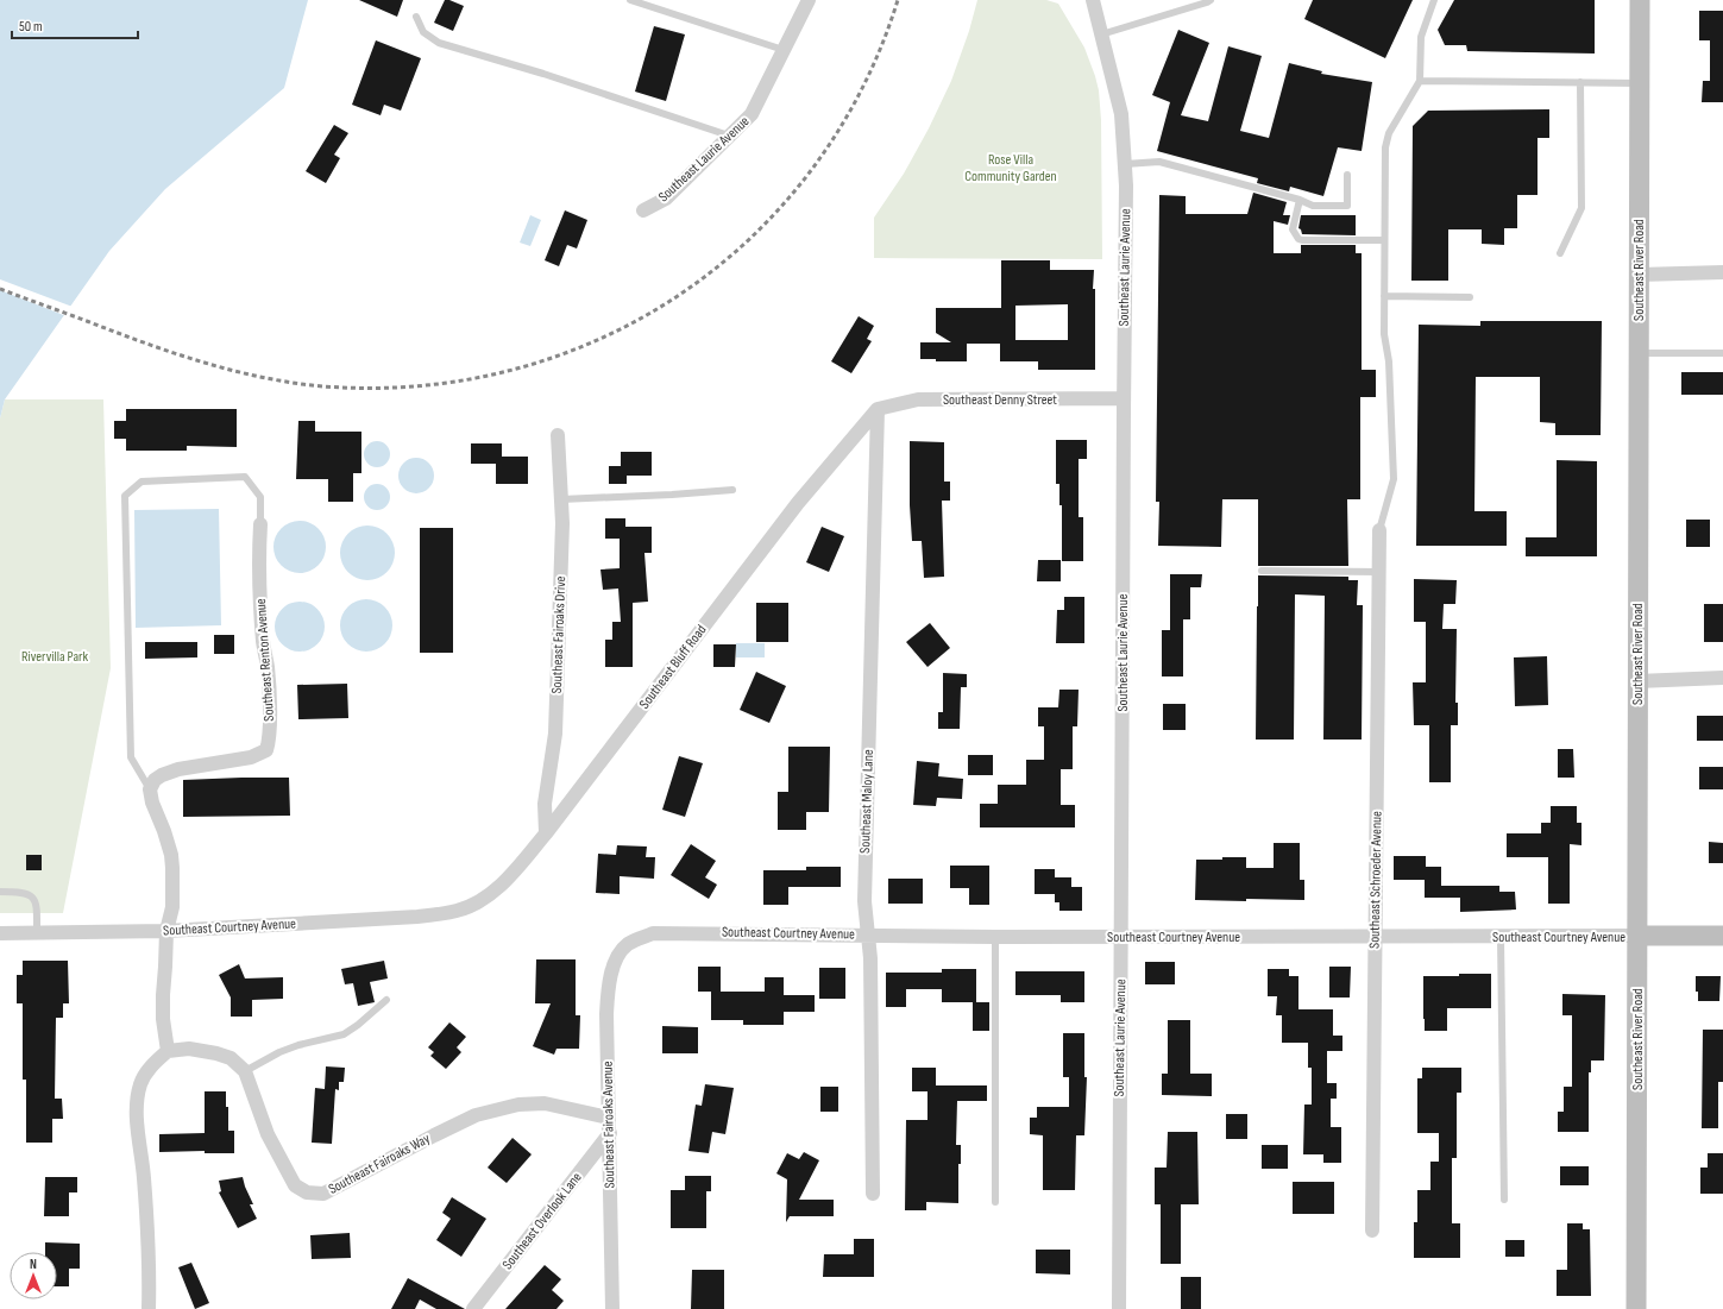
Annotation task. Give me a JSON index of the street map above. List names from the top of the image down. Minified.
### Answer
{"streets":{"street":["Southeast Laurie Avenue","Southeast River Road","Southeast Denny Street","Southeast Fairoaks Drive","Southeast Renton Avenue","Southeast Bluff Road","Southeast Maloy Lane","Southeast Schroeder Avenue","Southeast Courtney Avenue","Southeast Fairoaks Avenue","Southeast Fairoaks Way","Southeast Overlook Lane"]},"crossings":[["Southeast Laurie Avenue","Southeast Denny Street"],["Southeast Laurie Avenue","Southeast Courtney Avenue"],["Southeast River Road","Southeast Courtney Avenue"],["Southeast Denny Street","Southeast Bluff Road"],["Southeast Denny Street","Southeast Maloy Lane"],["Southeast Fairoaks Drive","Southeast Bluff Road"],["Southeast Bluff Road","Southeast Maloy Lane"],["Southeast Bluff Road","Southeast Courtney Avenue"],["Southeast Maloy Lane","Southeast Courtney Avenue"],["Southeast Schroeder Avenue","Southeast Courtney Avenue"],["Southeast Courtney Avenue","Southeast Fairoaks Avenue"],["Southeast Fairoaks Avenue","Southeast Fairoaks Way"],["Southeast Fairoaks Avenue","Southeast Overlook Lane"]],"parks":["Rose Villa Community Garden","Rivervilla Park"],"scale_bar":"50 m","north":"top"}
